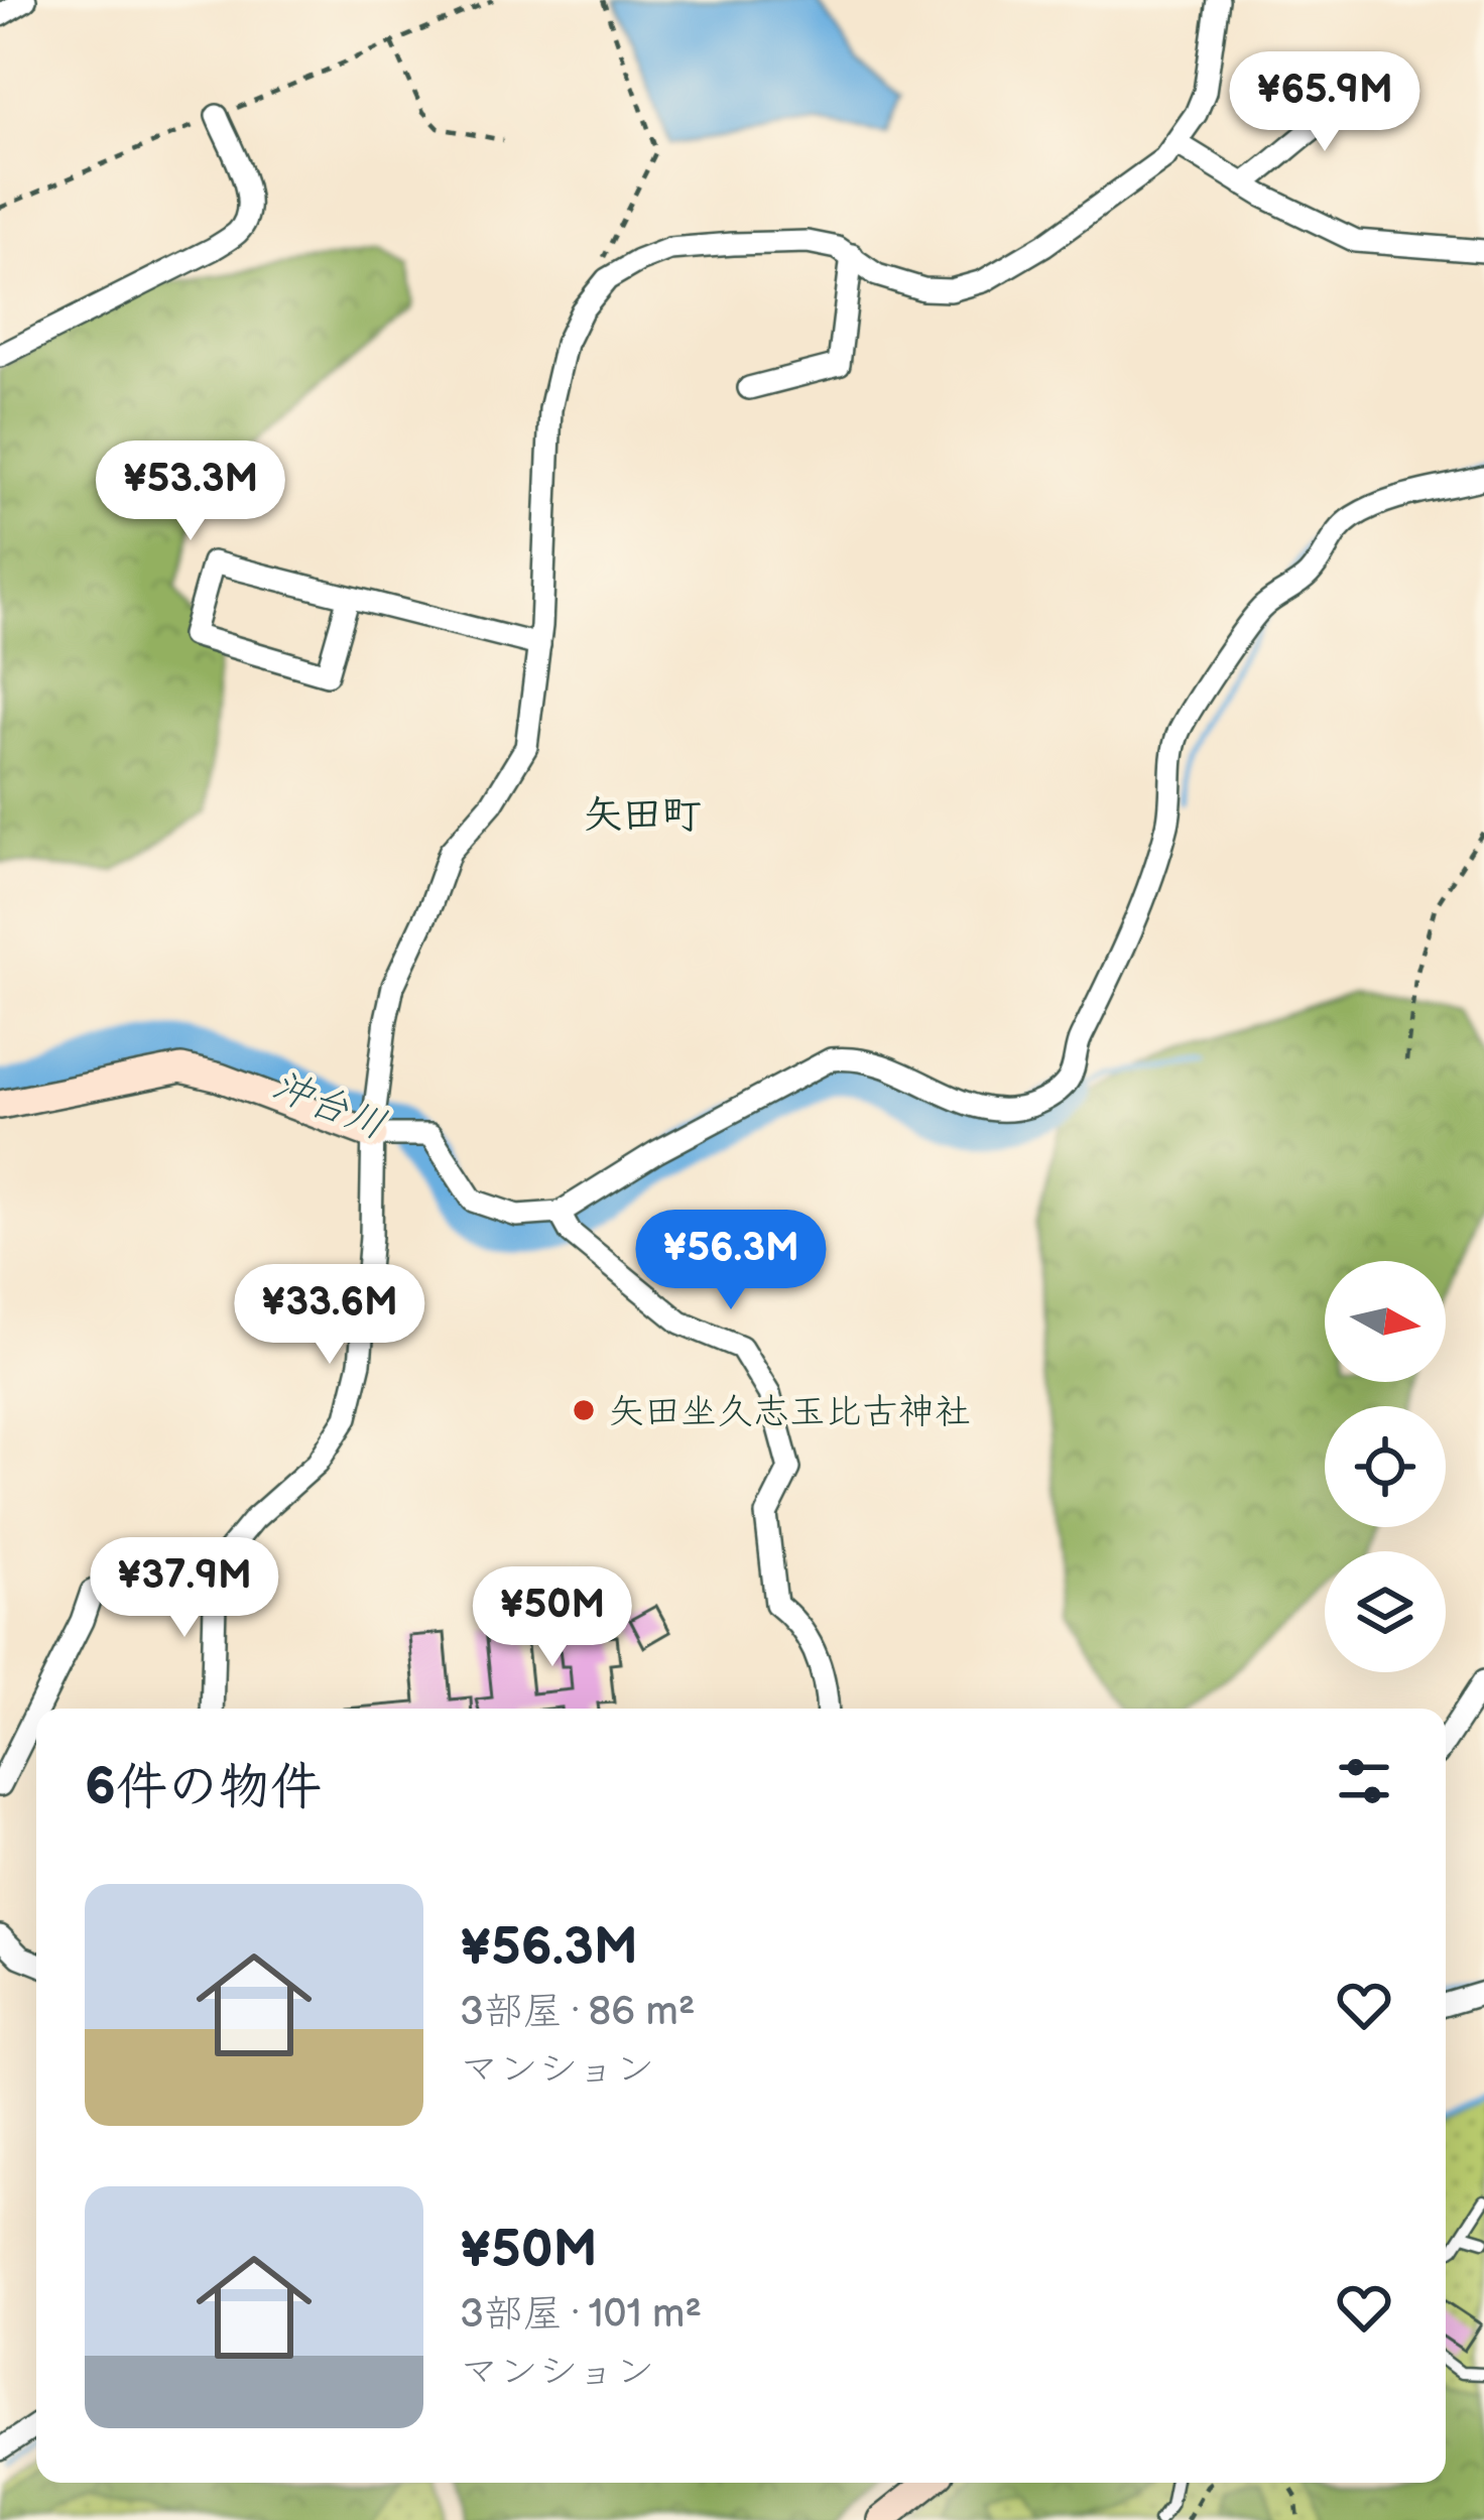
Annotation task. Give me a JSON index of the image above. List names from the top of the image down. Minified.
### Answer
{"districts":["矢田町"],"water":["沖台川"],"places":["矢田坐久志玉比古神社"],"north":"right","page":{"price":["¥65.9M","¥53.3M","¥56.3M","¥33.6M","¥37.9M","¥50M"],"heading":"6件の物件","list":[{"name":"¥56.3M","note":"3部屋 · 86 m² · マンション"},{"name":"¥50M","note":"3部屋 · 101 m² · マンション"}]}}
